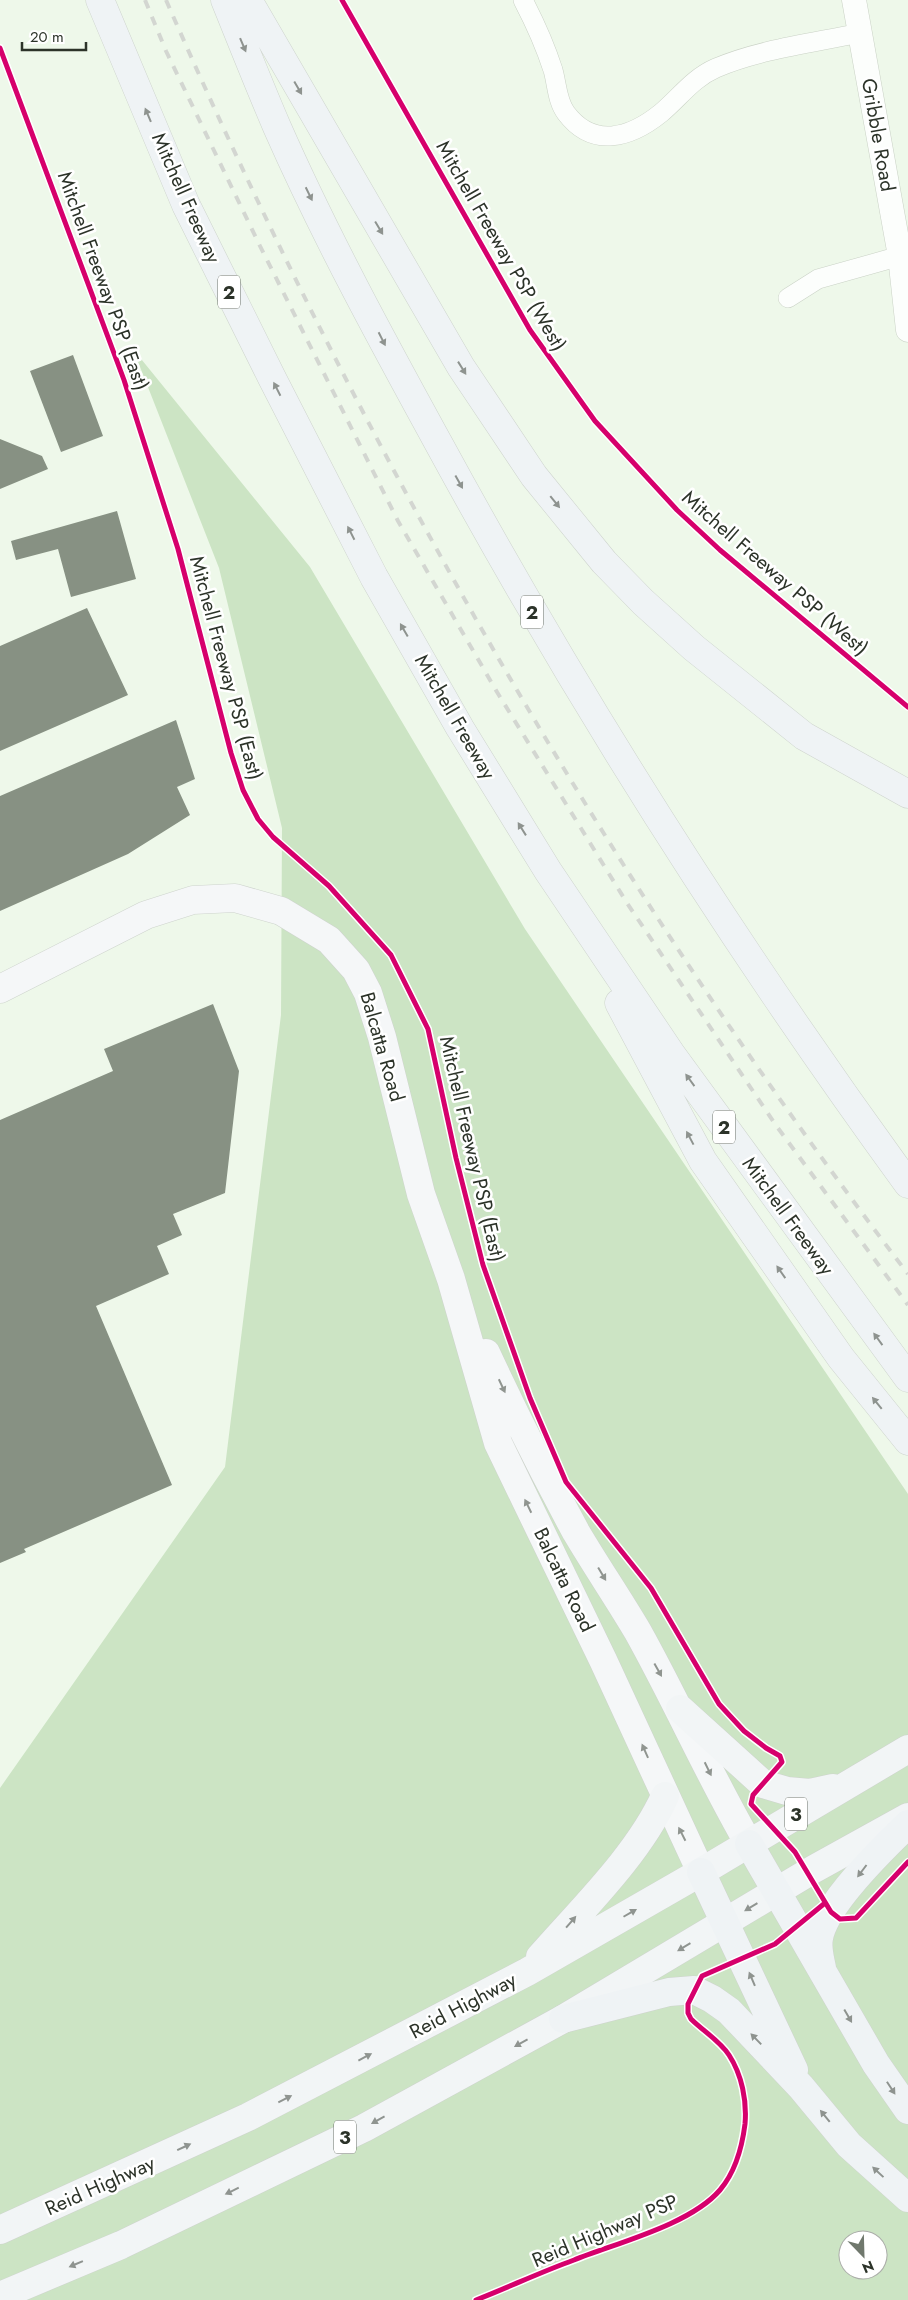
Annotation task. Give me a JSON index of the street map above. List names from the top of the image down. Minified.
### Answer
{"streets":{"highway":["Mitchell Freeway","2","3","Reid Highway"],"main road":["Balcatta Road"],"street":["Gribble Road"],"cycle path":["Mitchell Freeway PSP (West)","Mitchell Freeway PSP (East)","Reid Highway PSP"]},"crossings":[["Balcatta Road","Reid Highway"]],"scale_bar":"20 m","north":"bottom right"}
